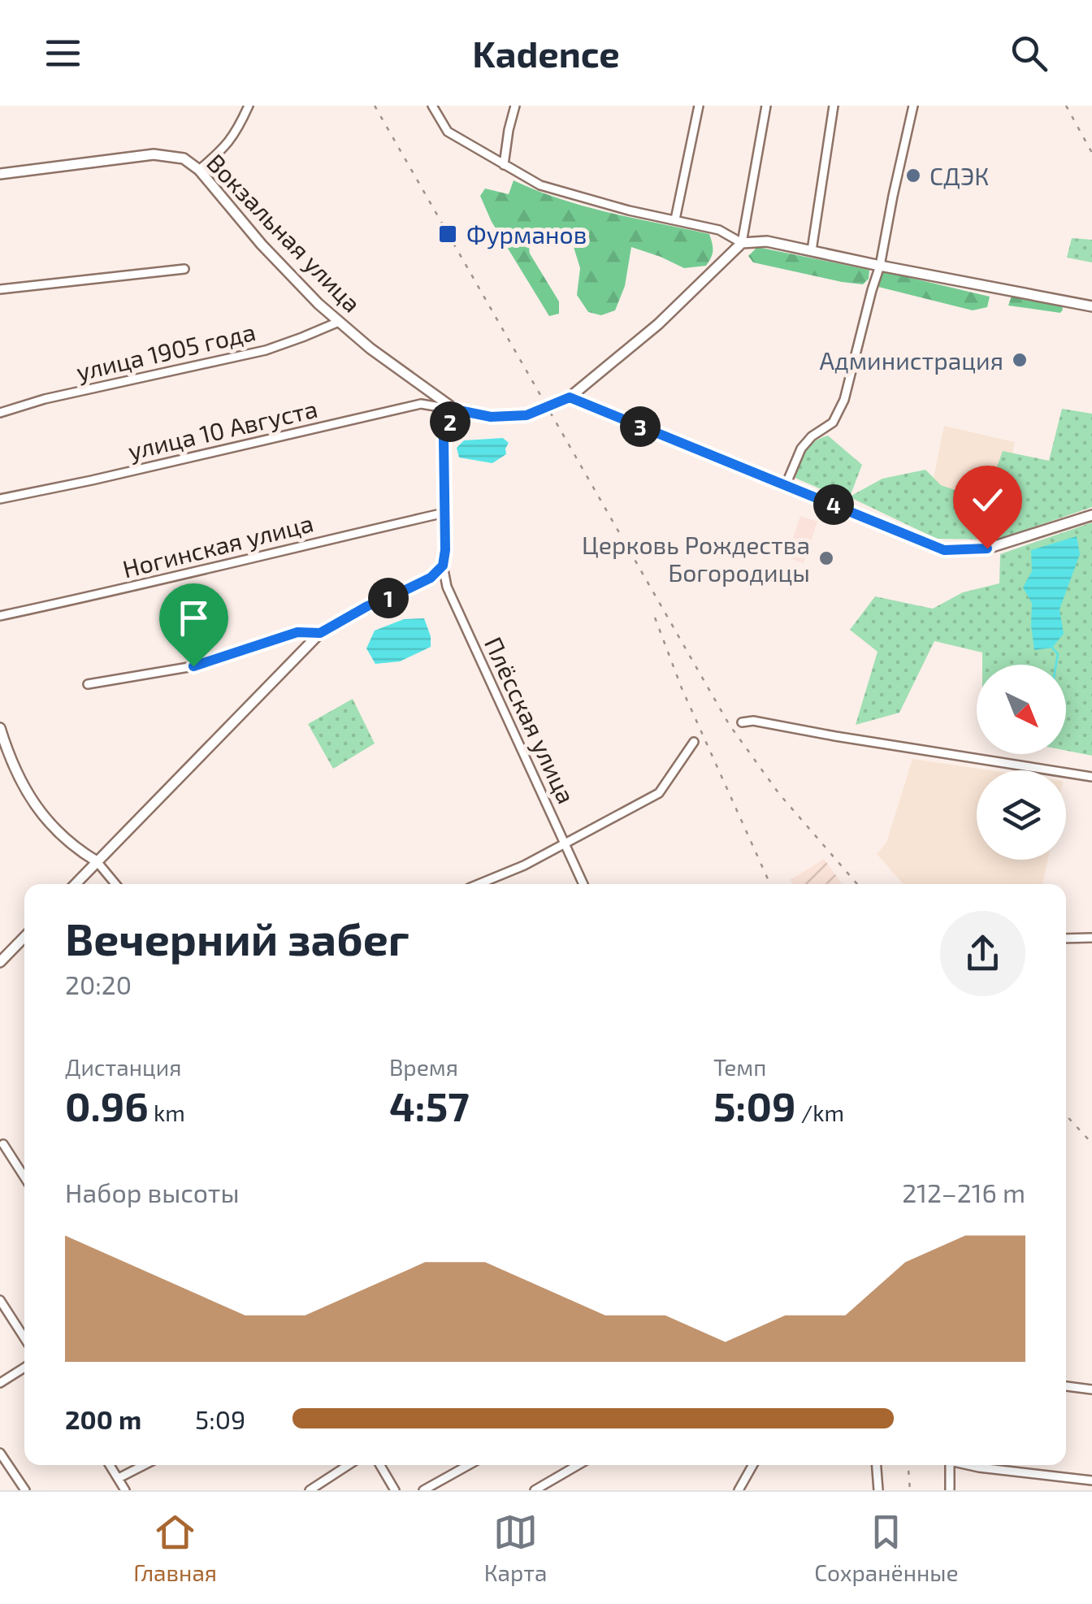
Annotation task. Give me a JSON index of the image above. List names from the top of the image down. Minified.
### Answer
{"streets":{"main road":["Вокзальная улица"],"street":["улица 1905 года","улица 10 Августа","Ногинская улица","Плёсская улица"]},"crossings":[["Вокзальная улица","улица 1905 года"],["Вокзальная улица","улица 10 Августа"]],"places":{"other":["СДЭК","Администрация","Церковь Рождества Богородицы"],"transit":["Фурманов"]},"north":"bottom right","page":{"header":"Kadence","pins":["2","3","4","1"],"heading":["Вечерний забег","20:20"],"stats":[["Дистанция","0.96 km"],["Время","4:57"],["Темп","5:09 /km"]],"chart":["Набор высоты","212–216 m"],"list":[{"name":"200 m","note":"5:09"}],"tabs":["Главная","Карта","Сохранённые"]}}
